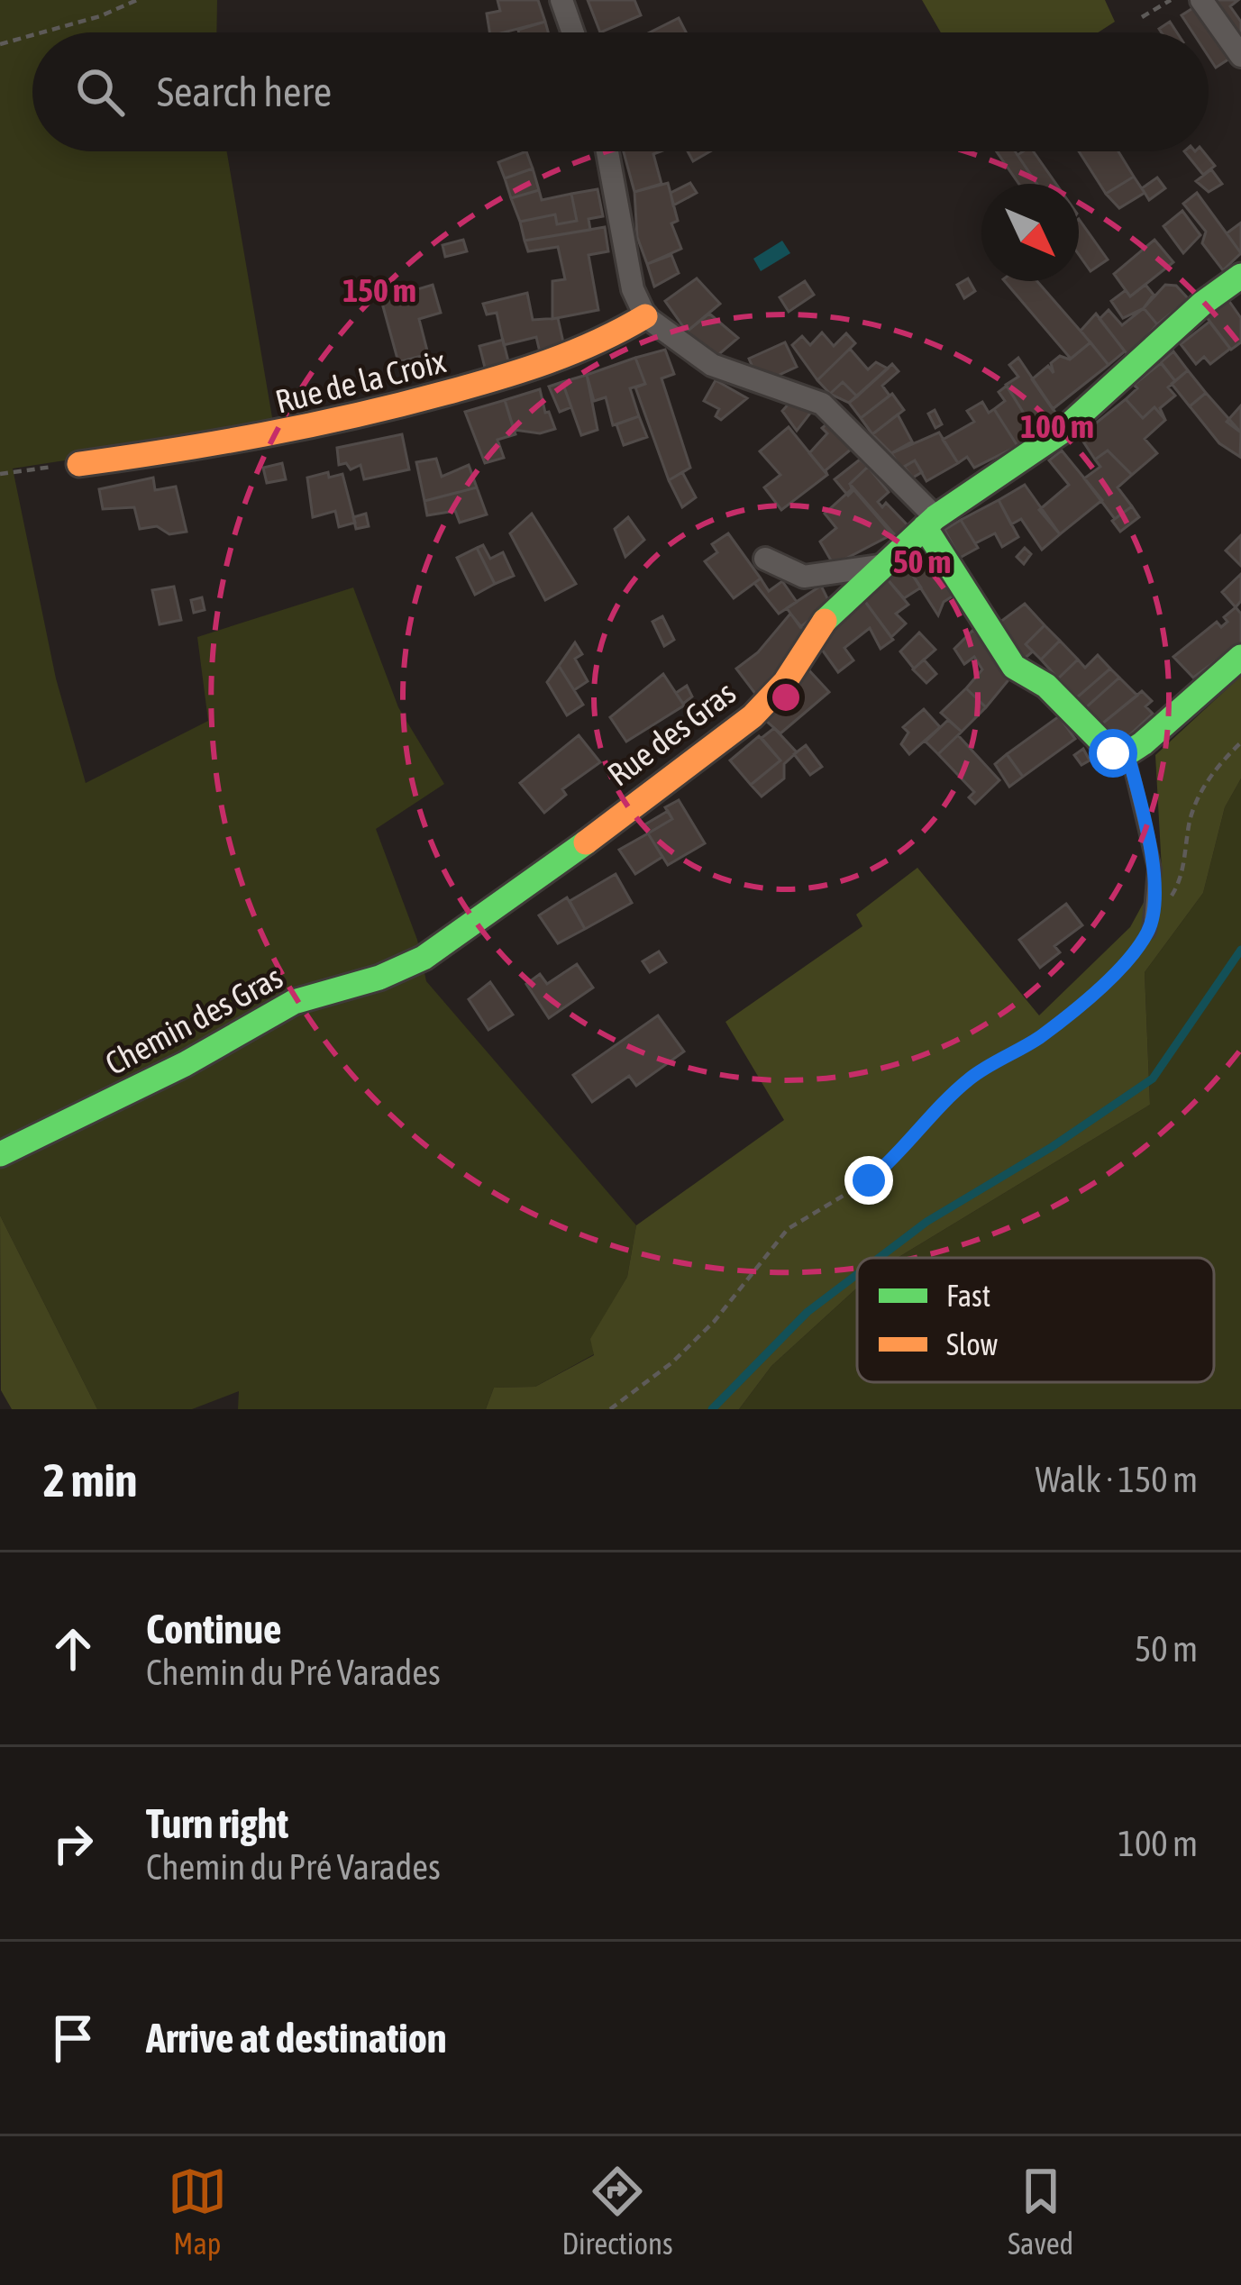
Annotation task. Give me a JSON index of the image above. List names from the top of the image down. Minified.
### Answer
{"streets":{"street":["Rue de la Croix","Rue des Gras","Chemin des Gras"]},"crossings":[["Rue des Gras","Chemin des Gras"]],"legend":["Fast","Slow"],"north":"bottom right","page":{"search":"Search here","heading":["2 min","Walk · 150 m"],"list":[["Continue","Chemin du Pré Varades","50 m"],["Turn right","Chemin du Pré Varades","100 m"],"Arrive at destination"],"nav":["Map","Directions","Saved"]},"rings":["150 m","100 m","50 m"]}
